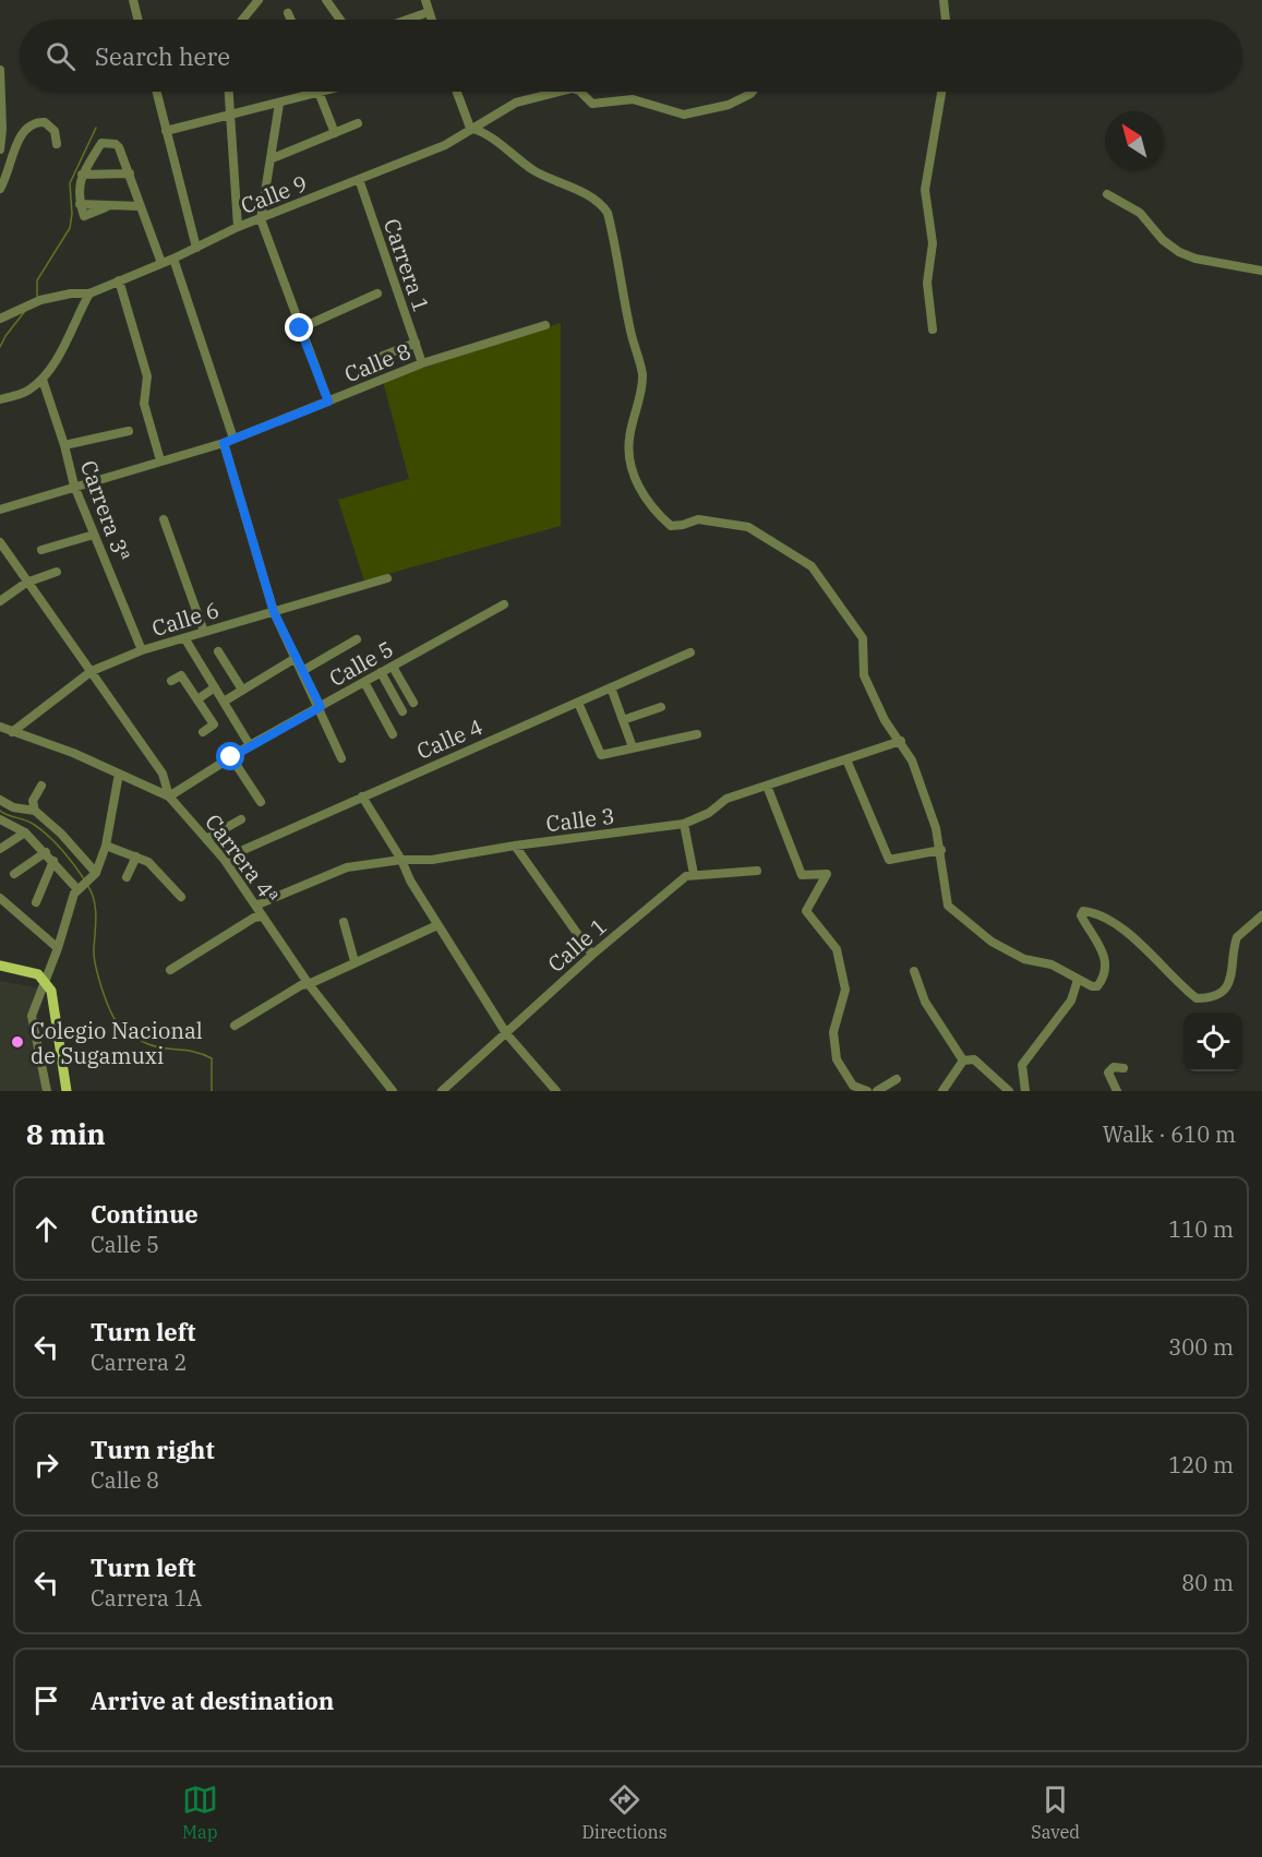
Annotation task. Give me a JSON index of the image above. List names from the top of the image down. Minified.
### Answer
{"streets":{"street":["Calle 9","Carrera 1","Calle 8","Carrera 3ª","Calle 6","Calle 5","Calle 4","Calle 3","Carrera 4ª","Calle 1"]},"crossings":[["Calle 9","Carrera 1"],["Carrera 1","Calle 8"],["Calle 8","Carrera 3ª"],["Carrera 3ª","Calle 6"],["Calle 6","Carrera 4ª"],["Calle 5","Carrera 4ª"],["Calle 4","Carrera 4ª"],["Calle 3","Carrera 4ª"]],"places":["Colegio Nacional de Sugamuxi"],"north":"top left","page":{"search":"Search here","heading":["8 min","Walk · 610 m"],"list":[["Continue","Calle 5","110 m"],["Turn left","Carrera 2","300 m"],["Turn right","Calle 8","120 m"],["Turn left","Carrera 1A","80 m"],"Arrive at destination"],"nav":["Map","Directions","Saved"]}}
